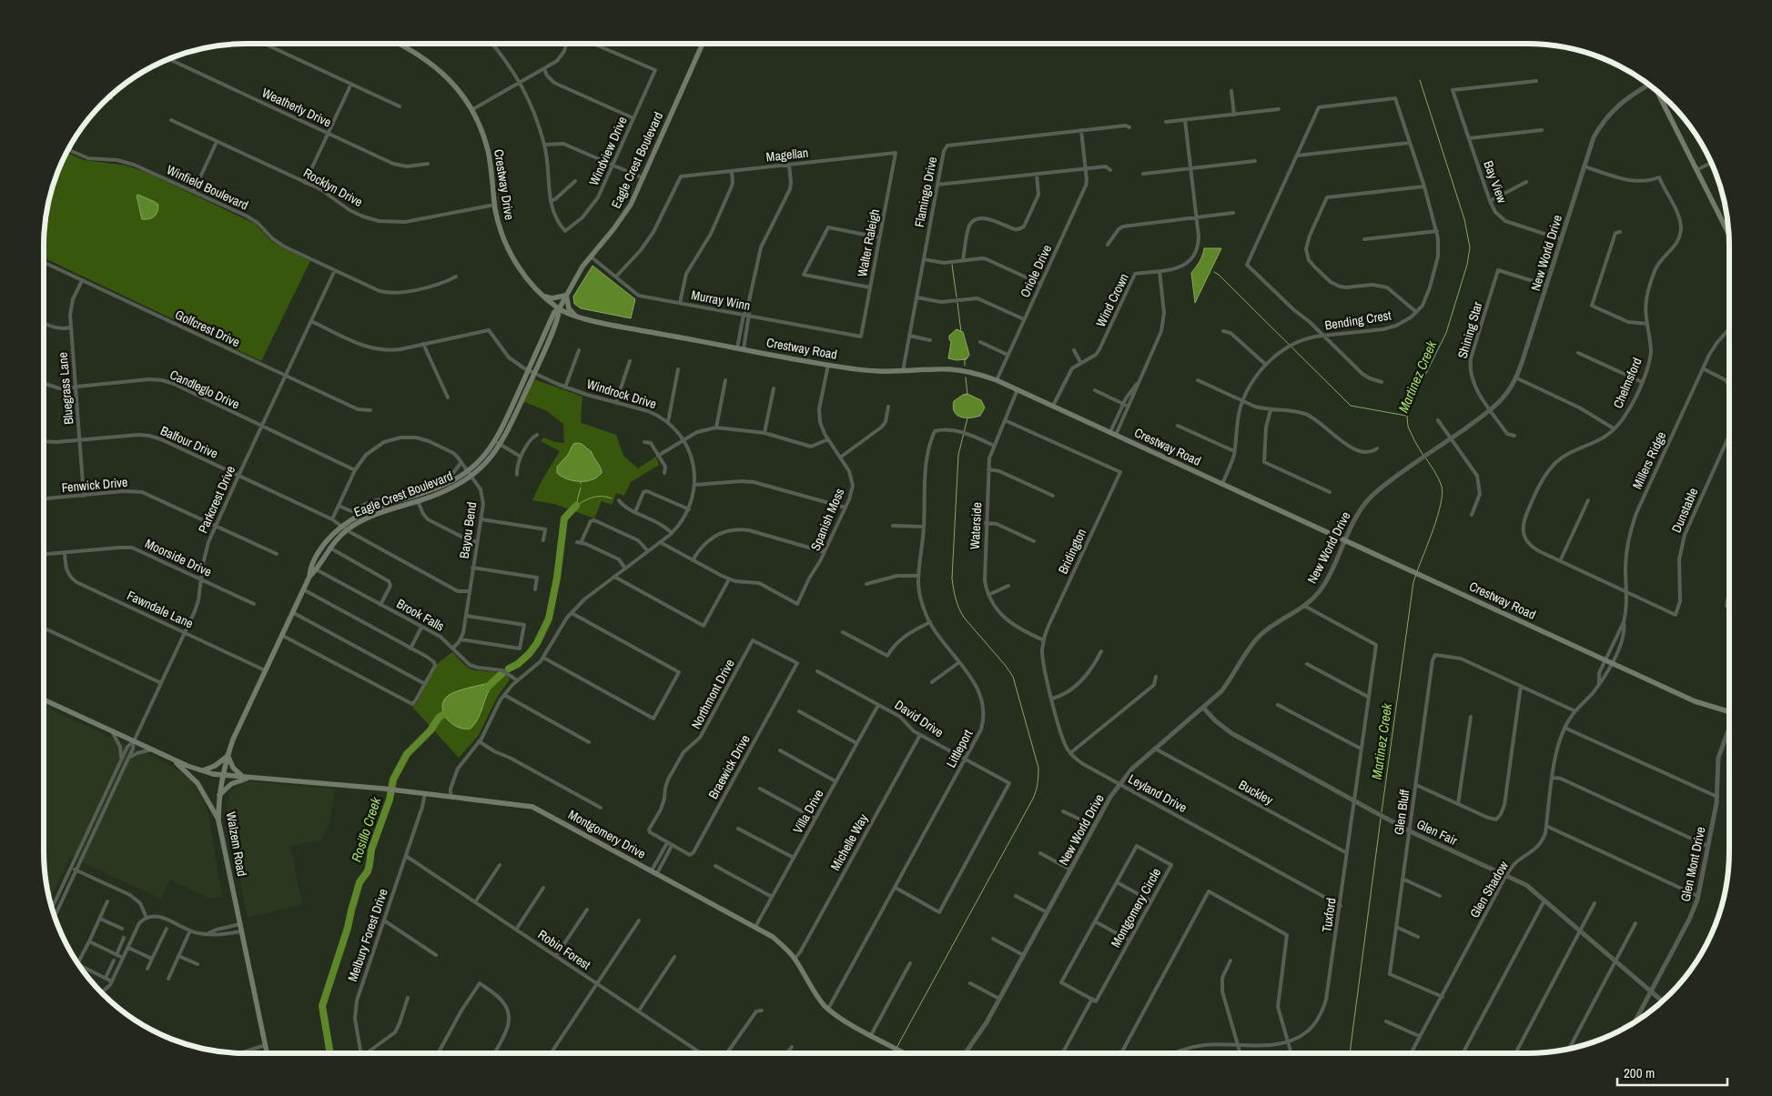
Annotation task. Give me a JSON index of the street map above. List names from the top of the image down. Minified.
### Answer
{"streets":{"main road":["Eagle Crest Boulevard","Crestway Drive","Crestway Road","Montgomery Drive","Walzem Road"],"street":["Weatherly Drive","Windview Drive","Magellan","Bay View","Winfield Boulevard","Rocklyn Drive","Flamingo Drive","Walter Raleigh","New World Drive","Oriole Drive","Murray Winn","Wind Crown","Bending Crest","Golfcrest Drive","Shining Star","Chelmsford","Bluegrass Lane","Candleglo Drive","Windrock Drive","Balfour Drive","Millers Ridge","Fenwick Drive","Parkcrest Drive","Dunstable","Spanish Moss","Waterside","Bayou Bend","Bridington","Moorside Drive","Fawndale Lane","Brook Falls","Northmont Drive","David Drive","Littleport","Braewick Drive","Buckley","Leyland Drive","Villa Drive","Glen Bluff","Glen Fair","Michelle Way","Glen Mont Drive","Glen Shadow","Montgomery Circle","Tuxford","Melbury Forest Drive","Robin Forest"]},"crossings":[["Magellan","Walter Raleigh"],["Magellan","Murray Winn"],["Eagle Crest Boulevard","Crestway Drive"],["Eagle Crest Boulevard","Murray Winn"],["Eagle Crest Boulevard","Crestway Road"],["Eagle Crest Boulevard","Windrock Drive"],["Eagle Crest Boulevard","Balfour Drive"],["Eagle Crest Boulevard","Bayou Bend"],["Eagle Crest Boulevard","Fawndale Lane"],["Eagle Crest Boulevard","Brook Falls"],["Eagle Crest Boulevard","Montgomery Drive"],["Eagle Crest Boulevard","Walzem Road"],["Bay View","New World Drive"],["Crestway Drive","Rocklyn Drive"],["Crestway Drive","Crestway Road"],["Winfield Boulevard","Parkcrest Drive"],["Flamingo Drive","Oriole Drive"],["Flamingo Drive","Crestway Road"],["Walter Raleigh","Murray Winn"],["New World Drive","Shining Star"],["New World Drive","Crestway Road"],["New World Drive","Chelmsford"],["New World Drive","Buckley"],["New World Drive","Leyland Drive"],["New World Drive","Glen Fair"],["New World Drive","Tuxford"],["Oriole Drive","Crestway Road"],["Wind Crown","Crestway Road"],["Bending Crest","Crestway Road"],["Golfcrest Drive","Bluegrass Lane"],["Golfcrest Drive","Parkcrest Drive"],["Crestway Road","Millers Ridge"],["Crestway Road","Spanish Moss"],["Crestway Road","Waterside"],["Crestway Road","Glen Shadow"],["Bluegrass Lane","Candleglo Drive"],["Bluegrass Lane","Balfour Drive"],["Bluegrass Lane","Fenwick Drive"],["Candleglo Drive","Parkcrest Drive"],["Candleglo Drive","Bayou Bend"],["Windrock Drive","Parkcrest Drive"],["Windrock Drive","Brook Falls"],["Windrock Drive","Montgomery Drive"],["Balfour Drive","Parkcrest Drive"],["Balfour Drive","Bayou Bend"],["Millers Ridge","Dunstable"],["Millers Ridge","Glen Shadow"],["Fenwick Drive","Parkcrest Drive"],["Parkcrest Drive","Moorside Drive"],["Parkcrest Drive","Fawndale Lane"],["Waterside","Bridington"],["Waterside","Littleport"],["Waterside","Leyland Drive"],["Bayou Bend","Brook Falls"],["Bridington","Leyland Drive"],["Moorside Drive","Fawndale Lane"],["Northmont Drive","Braewick Drive"],["David Drive","Littleport"],["David Drive","Villa Drive"],["David Drive","Michelle Way"],["Littleport","Montgomery Drive"],["Buckley","Tuxford"],["Leyland Drive","Tuxford"],["Villa Drive","Montgomery Drive"],["Glen Bluff","Glen Fair"],["Glen Bluff","Glen Shadow"],["Glen Fair","Glen Mont Drive"],["Glen Fair","Glen Shadow"],["Glen Fair","Tuxford"],["Montgomery Drive","Michelle Way"],["Montgomery Drive","Walzem Road"],["Montgomery Drive","Melbury Forest Drive"],["Melbury Forest Drive","Robin Forest"]],"water":["Martinez Creek","Rosillo Creek"],"scale_bar":"200 m"}
